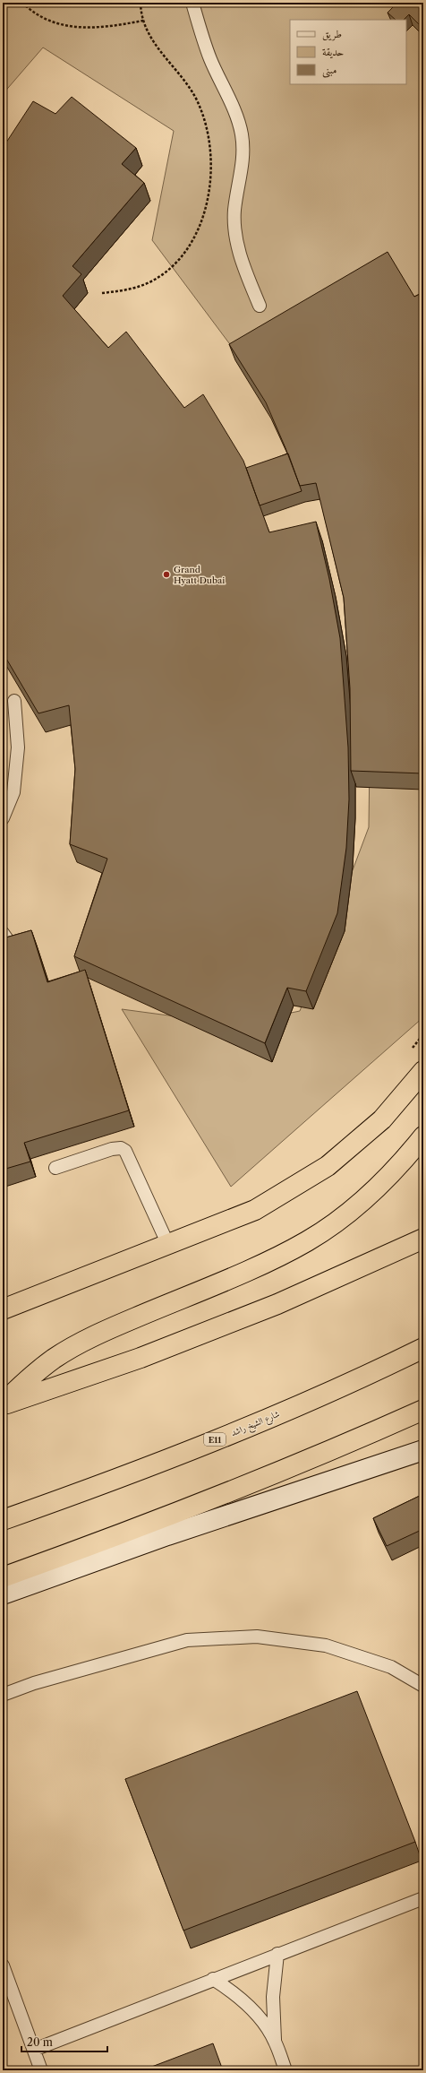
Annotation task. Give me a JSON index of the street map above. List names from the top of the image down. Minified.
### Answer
{"streets":{"highway":["شارع الشيخ راشد","E11"]},"places":["Grand Hyatt Dubai"],"legend":["طريق","حديقة","مبنى"],"scale_bar":"20 m"}
